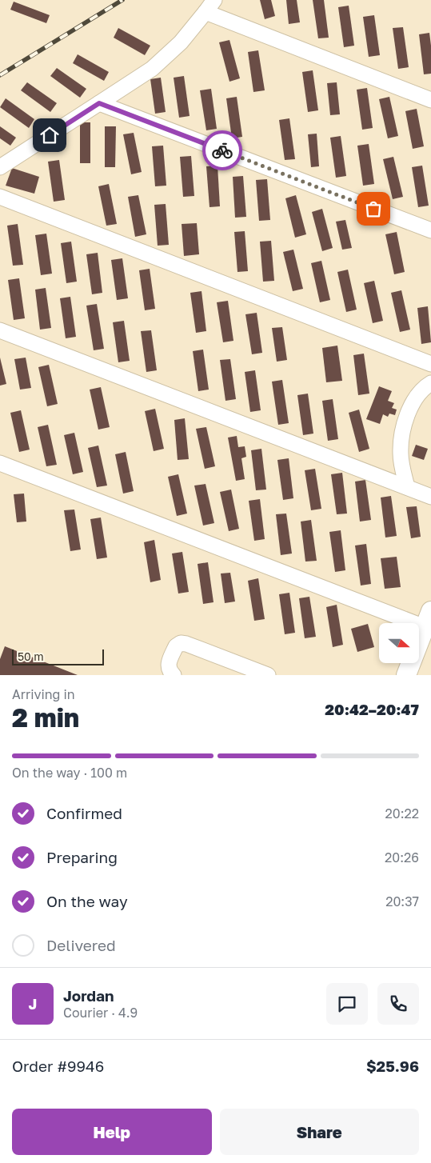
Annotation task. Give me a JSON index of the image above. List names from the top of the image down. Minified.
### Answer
{"scale_bar":"50 m","north":"right","page":{"scale":"50 m","heading":["2 min","Arriving in","20:42–20:47"],"panel":["Jordan","Courier · 4.9","Order #9946","$25.96"],"bar":"On the way · 100 m","list":[["Confirmed","20:22"],["Preparing","20:26"],["On the way","20:37"],"Delivered"],"round":"J","buttons":["Help","Share"]}}
